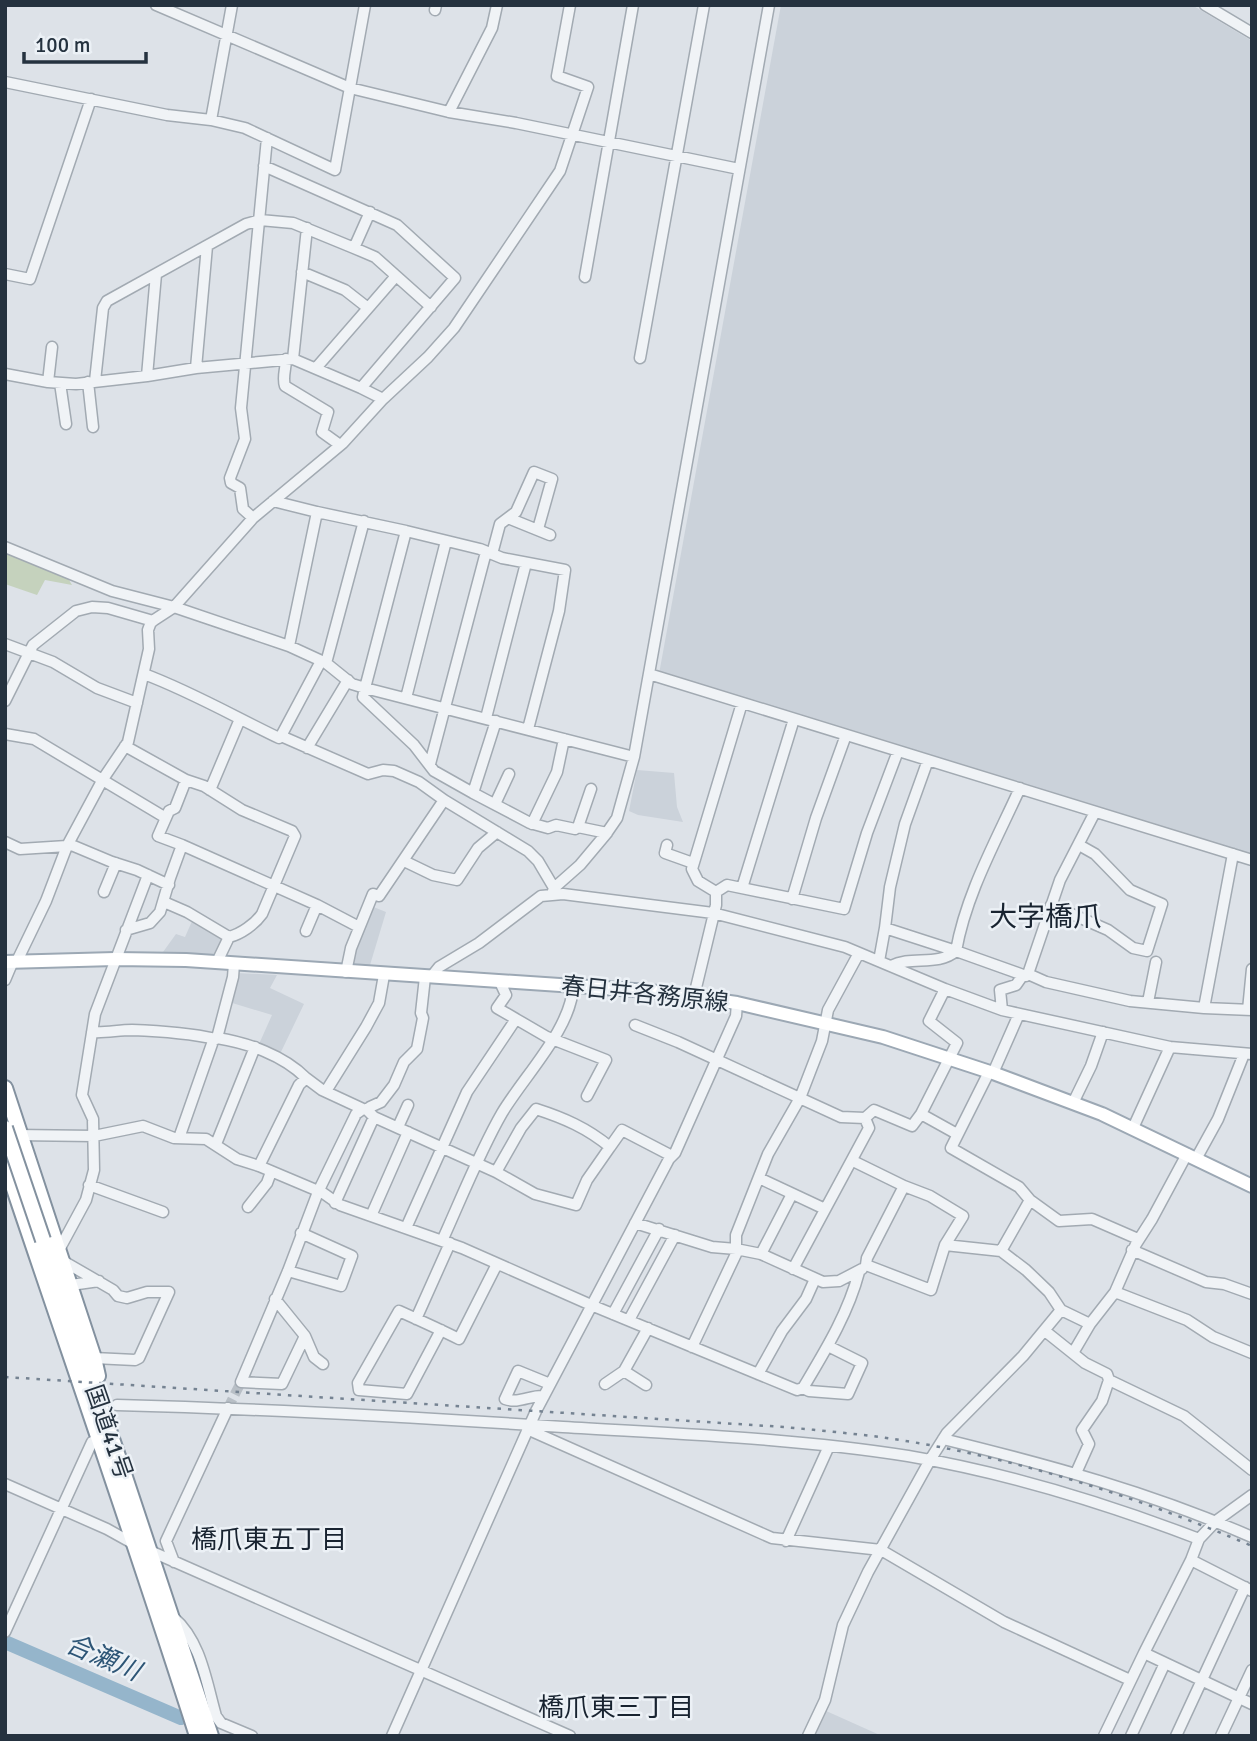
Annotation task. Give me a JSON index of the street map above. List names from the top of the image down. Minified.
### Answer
{"streets":{"highway":["国道41号"],"main road":["春日井各務原線"]},"districts":["大字橋爪","橋爪東五丁目","橋爪東三丁目"],"water":["合瀬川"],"scale_bar":"100 m"}
